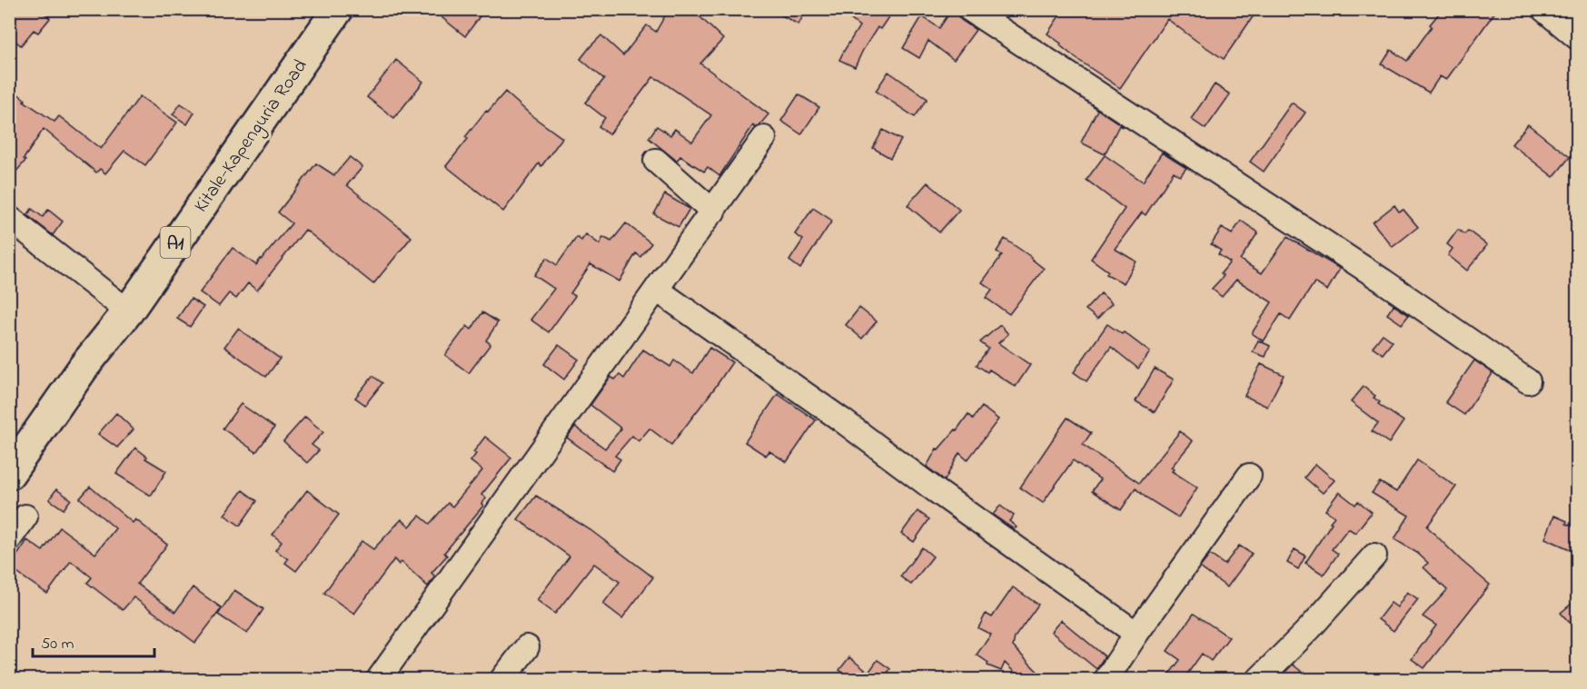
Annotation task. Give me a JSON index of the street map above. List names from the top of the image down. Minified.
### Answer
{"streets":{"highway":["Kitale-Kapenguria Road","A1"]},"scale_bar":"50 m"}
